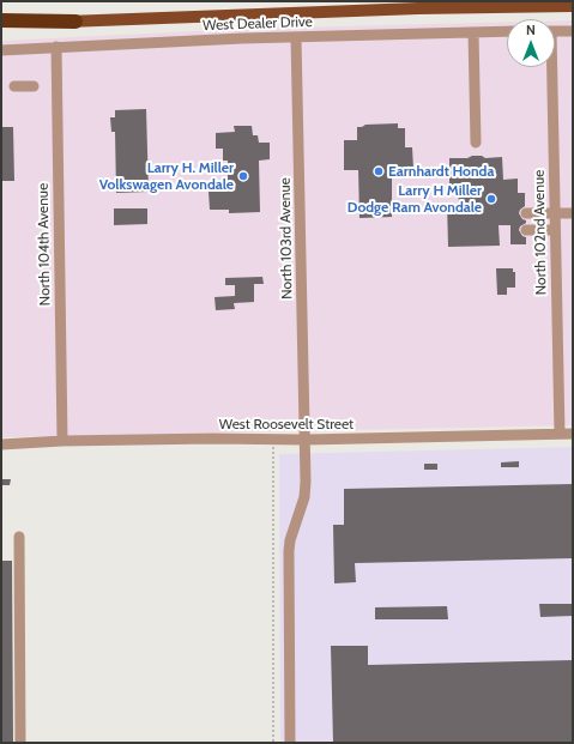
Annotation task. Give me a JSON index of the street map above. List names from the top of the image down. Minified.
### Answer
{"streets":{"street":["West Dealer Drive","North 102nd Avenue","North 103rd Avenue","North 104th Avenue","West Roosevelt Street"]},"crossings":[["West Dealer Drive","North 103rd Avenue"],["West Dealer Drive","North 104th Avenue"],["North 102nd Avenue","West Roosevelt Street"],["North 103rd Avenue","West Roosevelt Street"],["North 104th Avenue","West Roosevelt Street"]],"places":["Earnhardt Honda","Larry H. Miller Volkswagen Avondale","Larry H Miller Dodge Ram Avondale"],"north":"top"}
